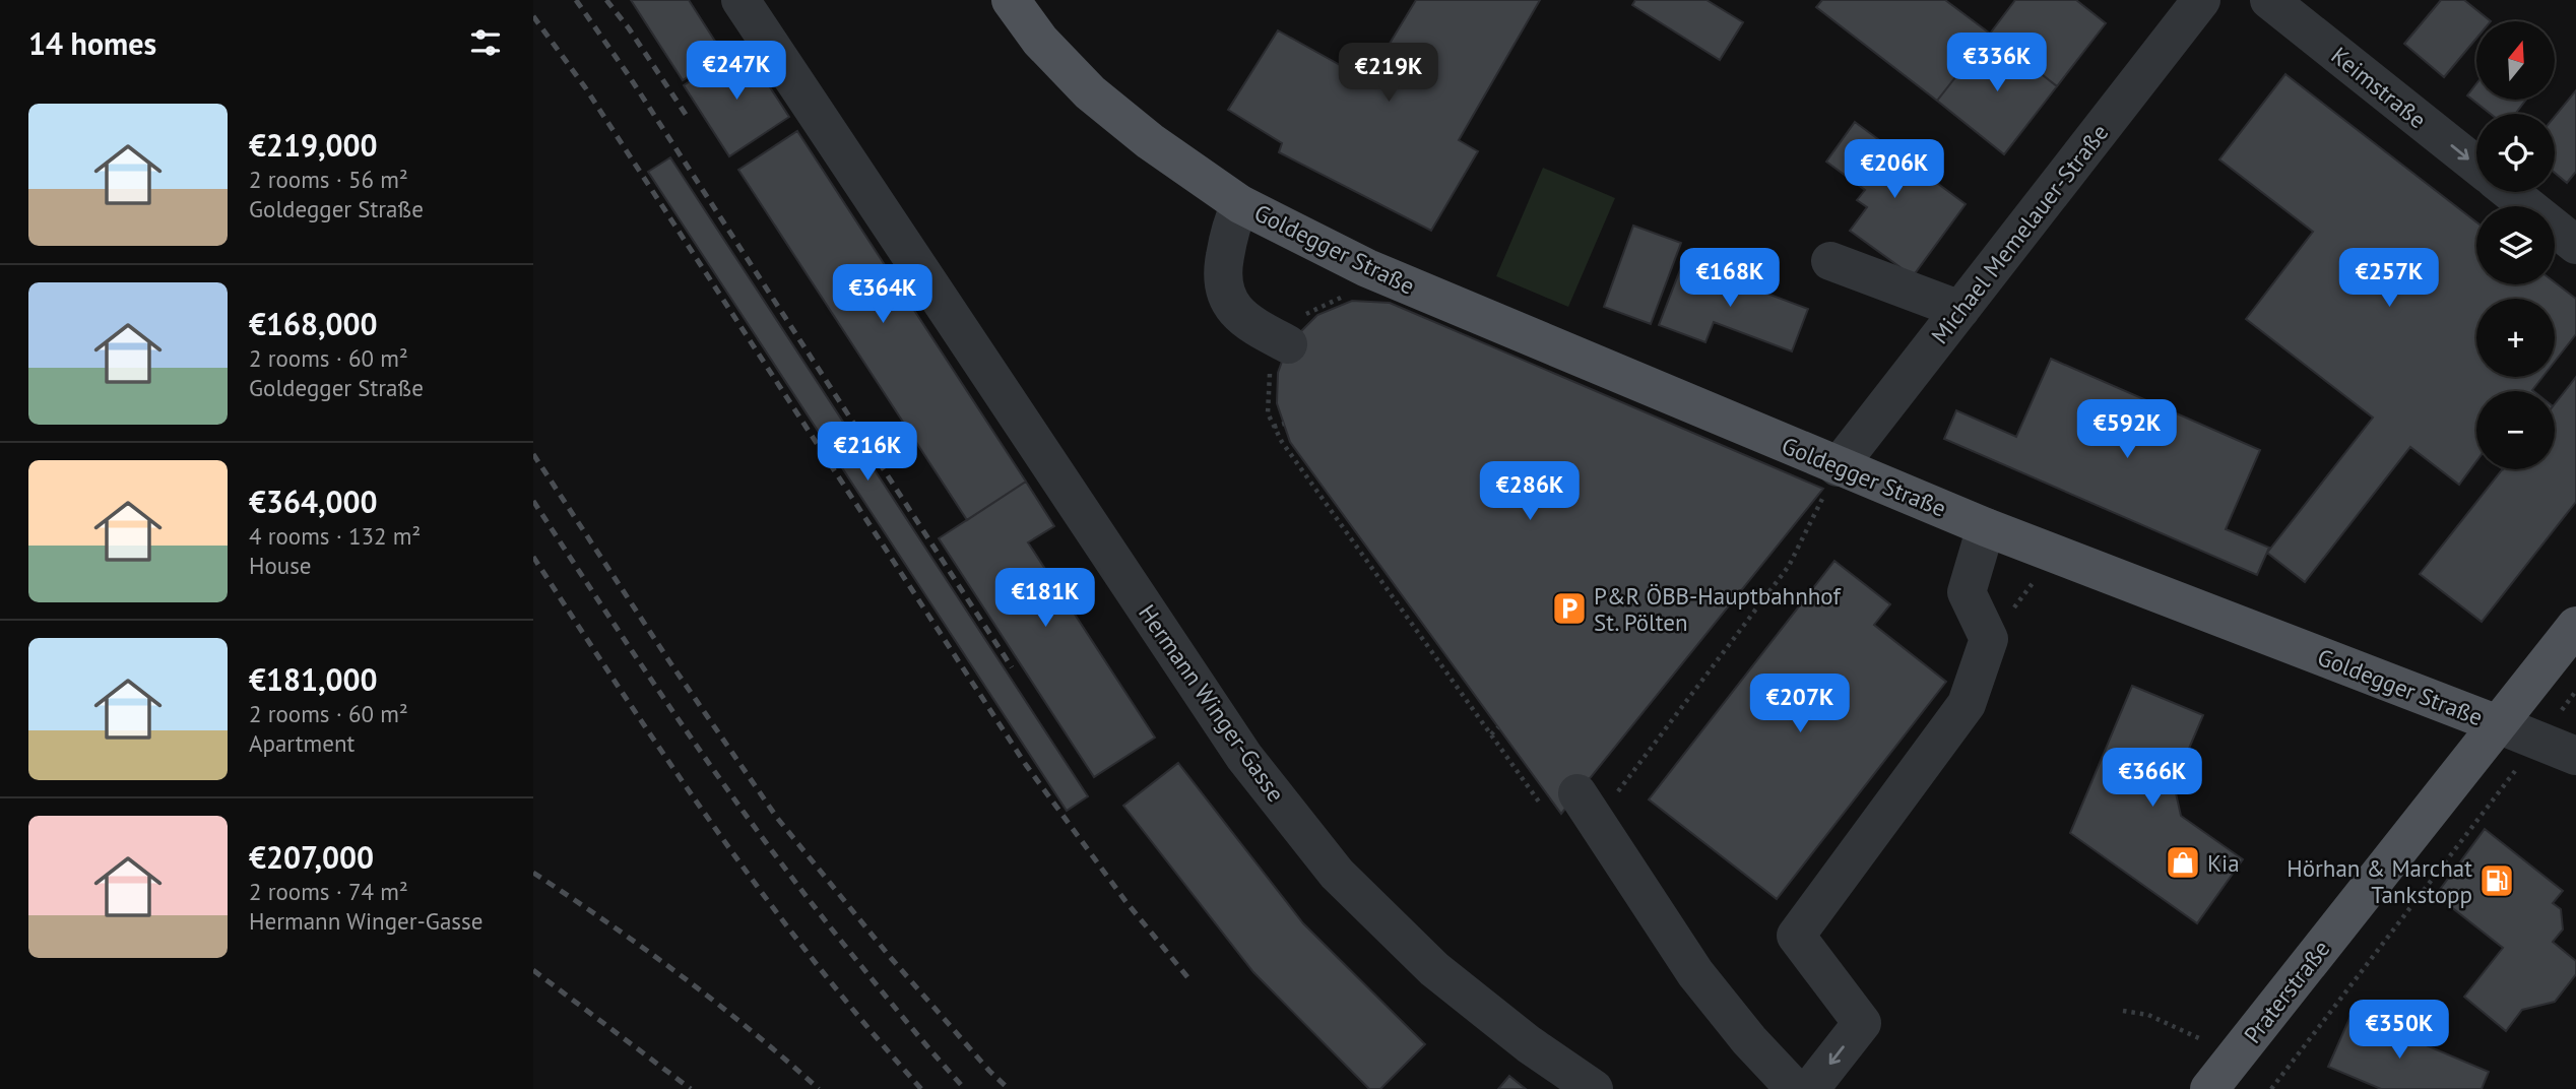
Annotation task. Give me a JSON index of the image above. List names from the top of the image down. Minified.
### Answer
{"streets":{"main road":["Goldegger Straße","Praterstraße"],"street":["Keimstraße","Michael Memelauer-Straße","Hermann Winger-Gasse"]},"crossings":[["Michael Memelauer-Straße","Goldegger Straße"],["Goldegger Straße","Praterstraße"]],"one_way":["Keimstraße"],"places":{"parking":["P&R ÖBB-Hauptbahnhof St. Pölten"],"shop":["Kia"],"fuel station":["Hörhan & Marchat Tankstopp"]},"north":"top","page":{"heading":"14 homes","map_buttons":["+","−"],"price":["€336K","€247K","€219K","€206K","€168K","€257K","€364K","€592K","€216K","€286K","€181K","€207K","€366K","€350K"],"list":[{"name":"€219,000","note":"2 rooms · 56 m² · Goldegger Straße"},{"name":"€168,000","note":"2 rooms · 60 m² · Goldegger Straße"},{"name":"€364,000","note":"4 rooms · 132 m² · House"},{"name":"€181,000","note":"2 rooms · 60 m² · Apartment"},{"name":"€207,000","note":"2 rooms · 74 m² · Hermann Winger-Gasse"}]}}
